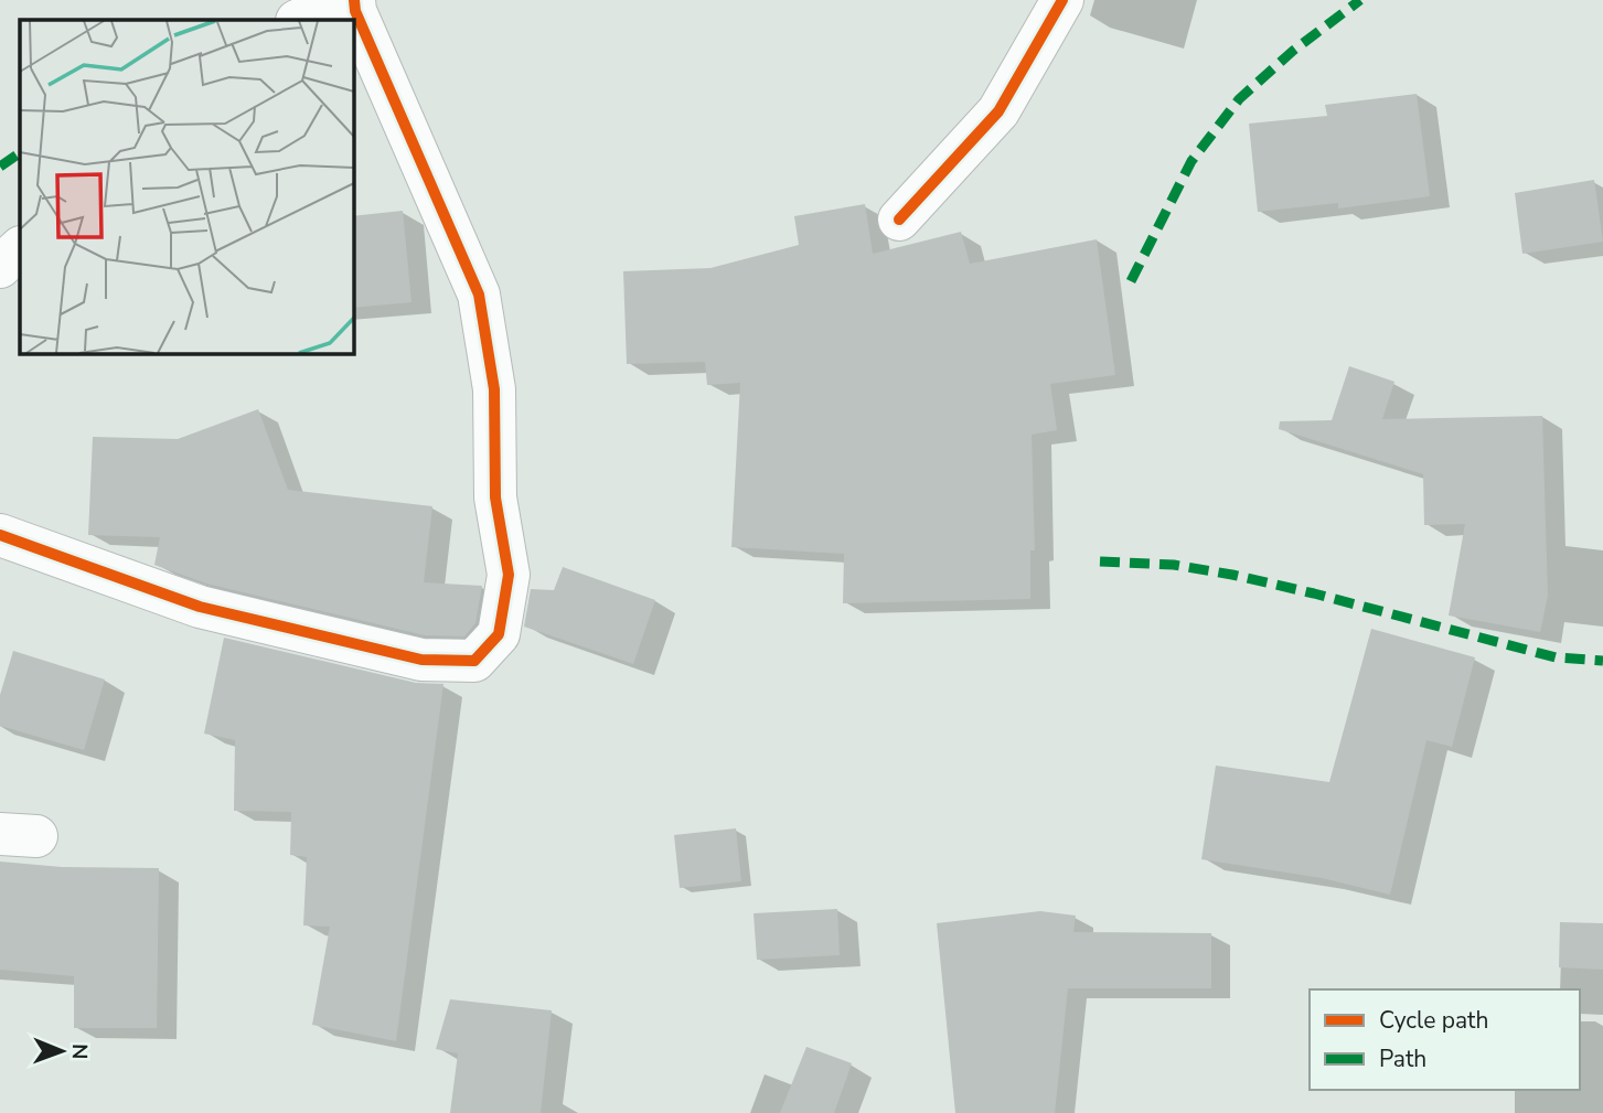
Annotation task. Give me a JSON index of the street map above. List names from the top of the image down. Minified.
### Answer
{"legend":["Cycle path","Path"],"north":"right"}
